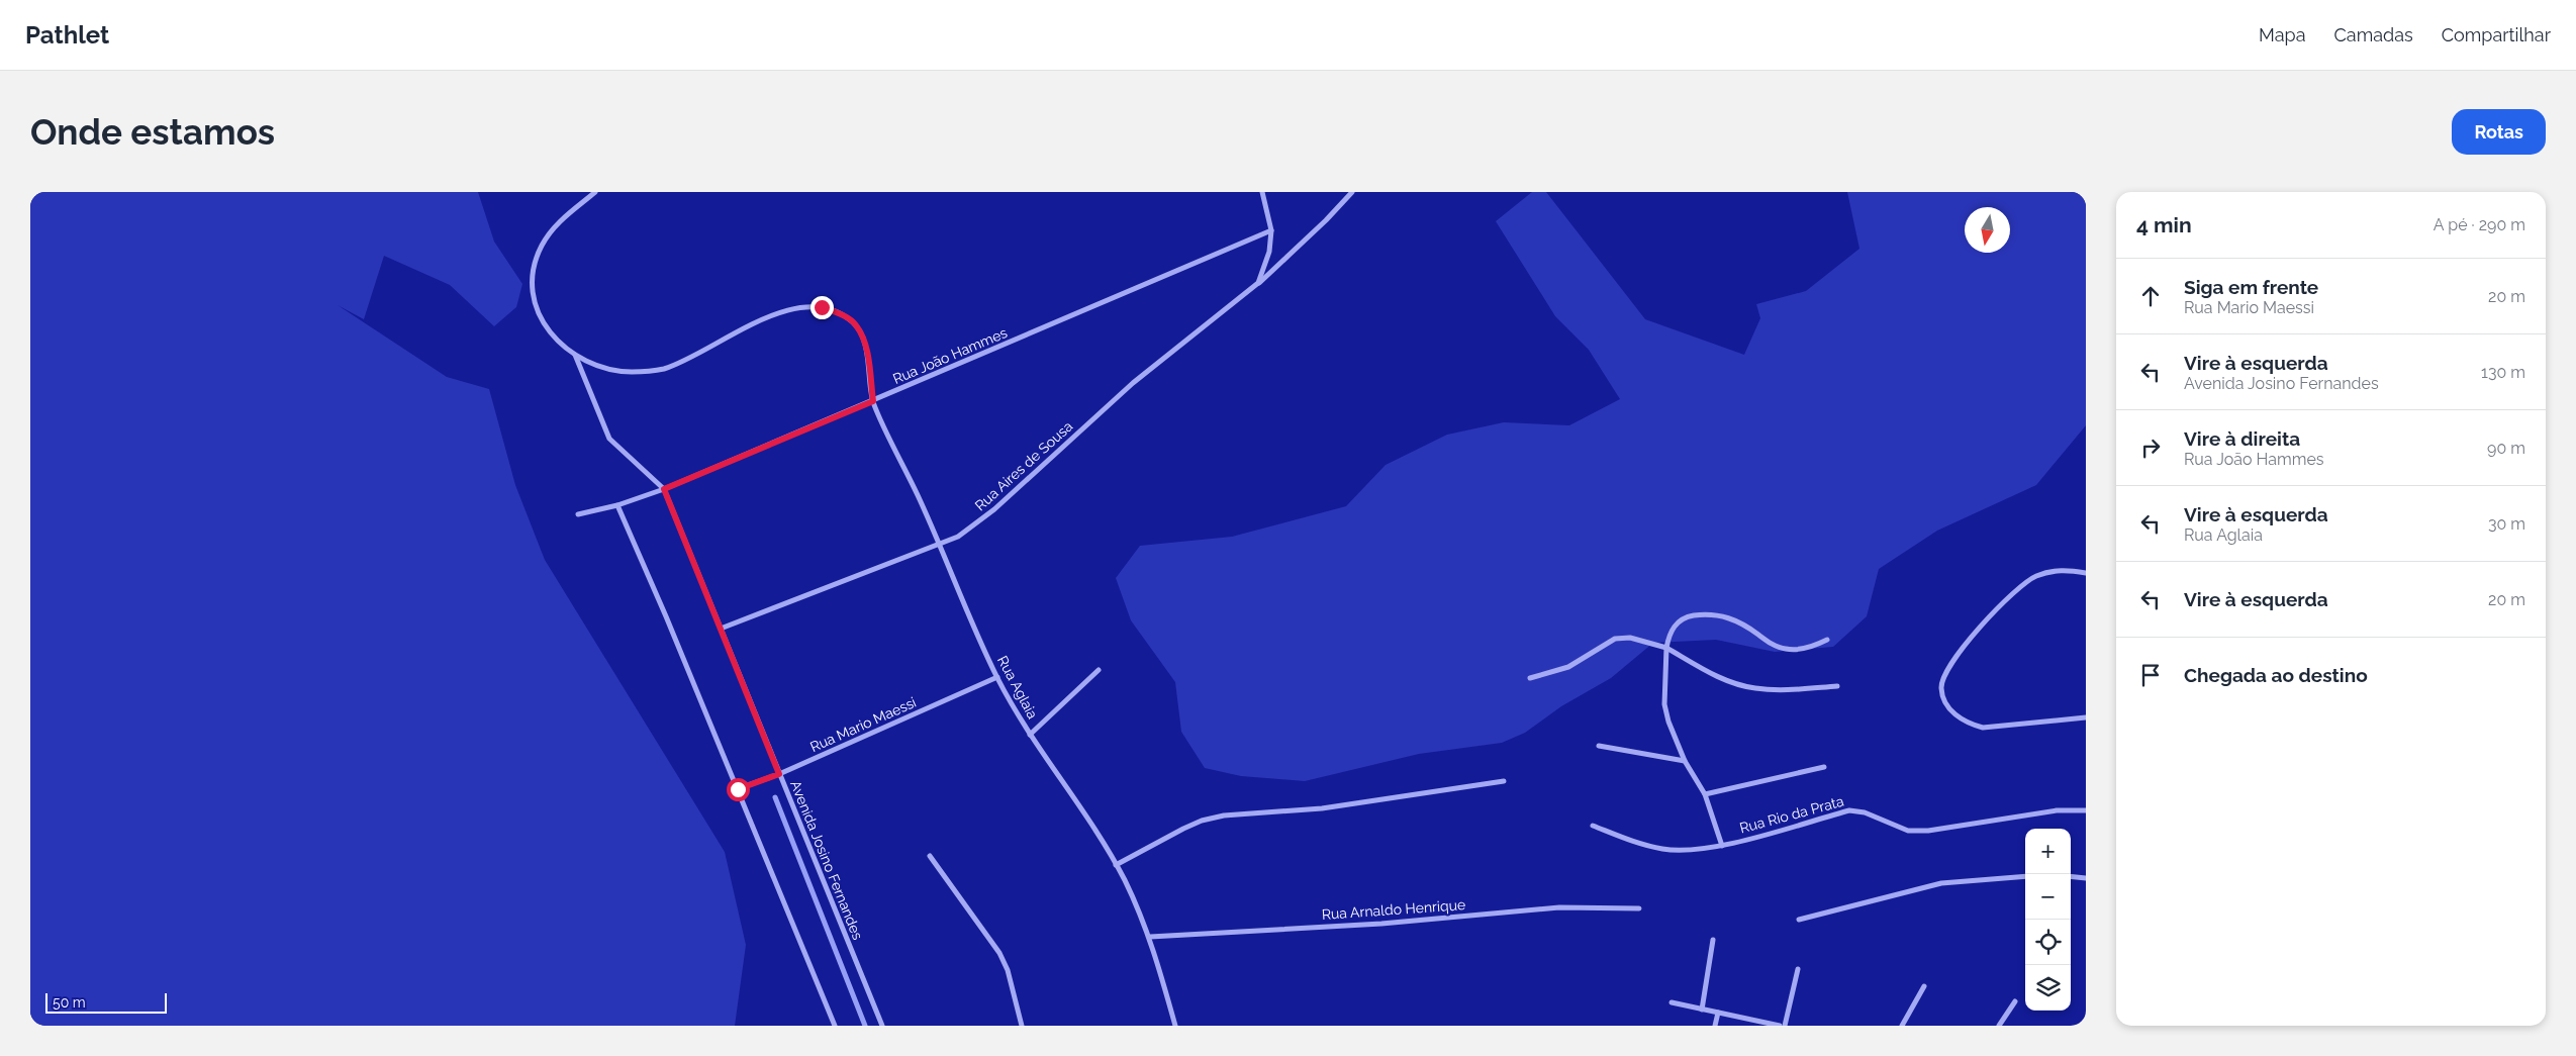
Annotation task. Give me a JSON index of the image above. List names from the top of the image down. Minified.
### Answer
{"streets":{"street":["Rua João Hammes","Rua Aires de Sousa","Rua Aglaia","Rua Mario Maessi","Rua Rio da Prata","Avenida Josino Fernandes","Rua Arnaldo Henrique"]},"crossings":[["Rua João Hammes","Rua Aglaia"],["Rua João Hammes","Avenida Josino Fernandes"],["Rua Aires de Sousa","Rua Aglaia"],["Rua Aires de Sousa","Avenida Josino Fernandes"],["Rua Aglaia","Rua Mario Maessi"],["Rua Aglaia","Avenida Josino Fernandes"],["Rua Aglaia","Rua Arnaldo Henrique"],["Rua Mario Maessi","Avenida Josino Fernandes"]],"scale_bar":"50 m","north":"bottom","page":{"header":"Pathlet","nav":["Mapa","Camadas","Compartilhar"],"buttons":"Rotas","title":"Onde estamos","heading":["4 min","A pé · 290 m"],"list":[["Siga em frente","Rua Mario Maessi","20 m"],["Vire à esquerda","Avenida Josino Fernandes","130 m"],["Vire à direita","Rua João Hammes","90 m"],["Vire à esquerda","Rua Aglaia","30 m"],["Vire à esquerda","20 m"],"Chegada ao destino"],"map_buttons":["+","−"],"scale":"50 m"}}
